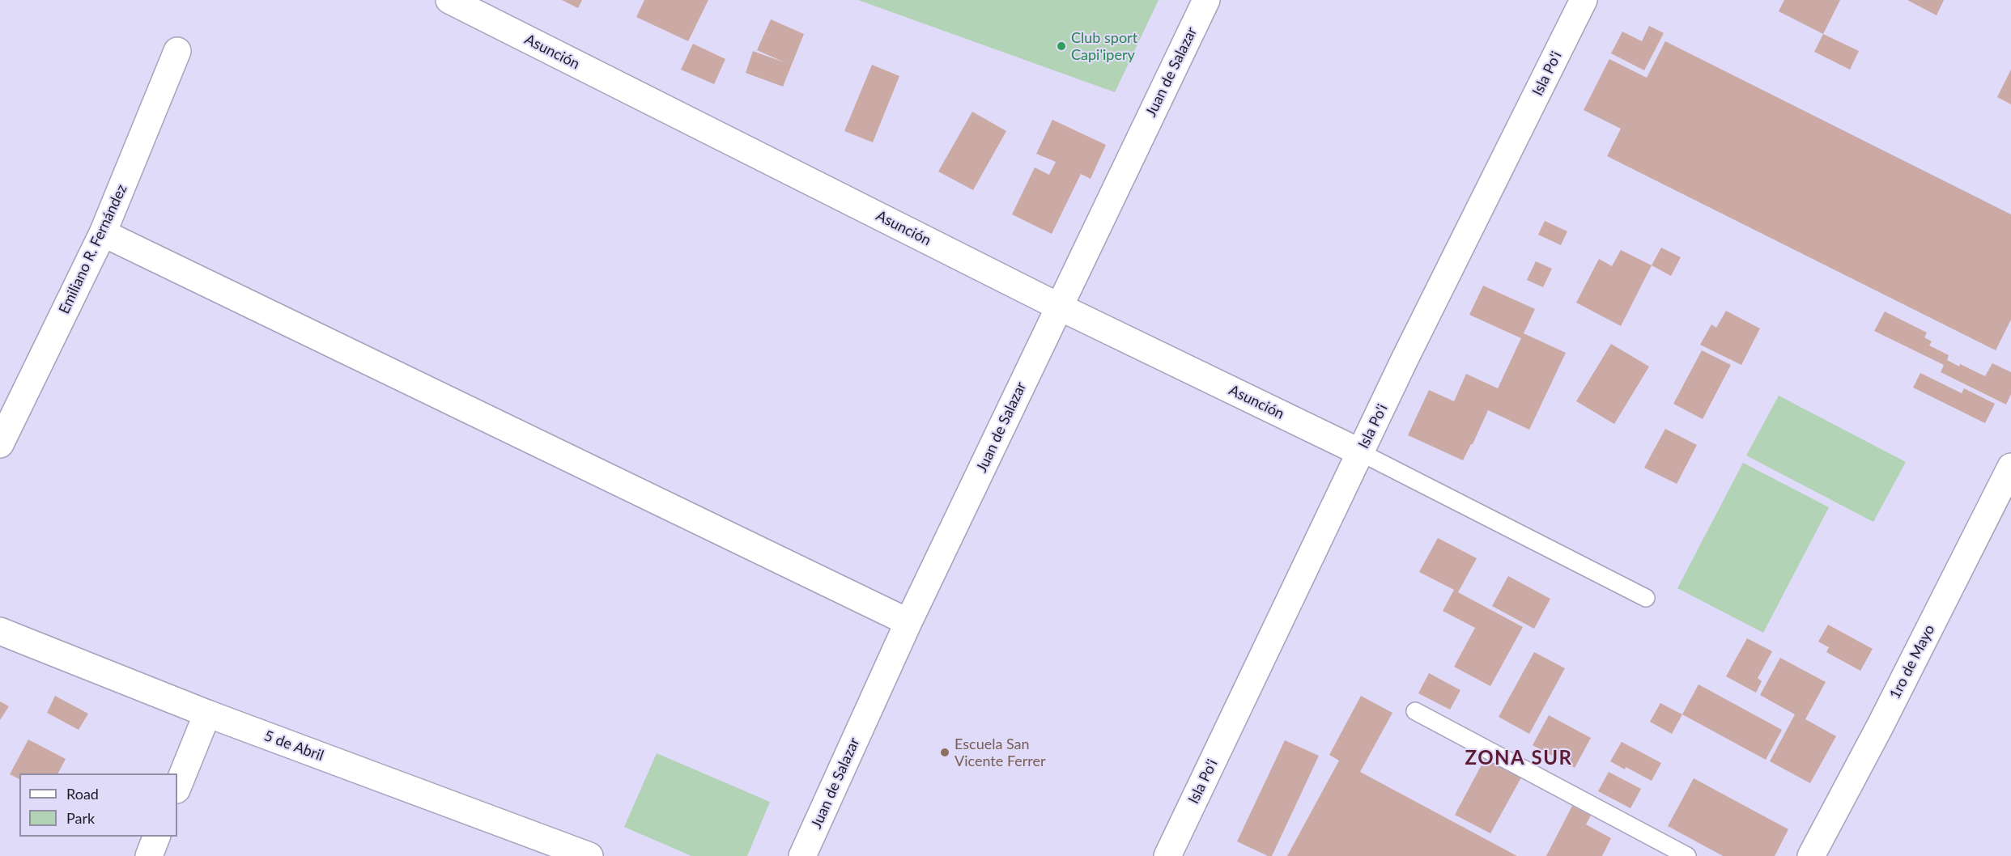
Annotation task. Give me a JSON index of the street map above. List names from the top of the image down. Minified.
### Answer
{"streets":{"street":["Asunción","Juan de Salazar","Isla Po'i","Emiliano R. Fernández","1ro de Mayo","5 de Abril"]},"crossings":[["Asunción","Juan de Salazar"],["Asunción","Isla Po'i"]],"districts":["ZONA SUR"],"places":["Club sport Capi'ipery","Escuela San Vicente Ferrer"],"legend":["Road","Park"]}
